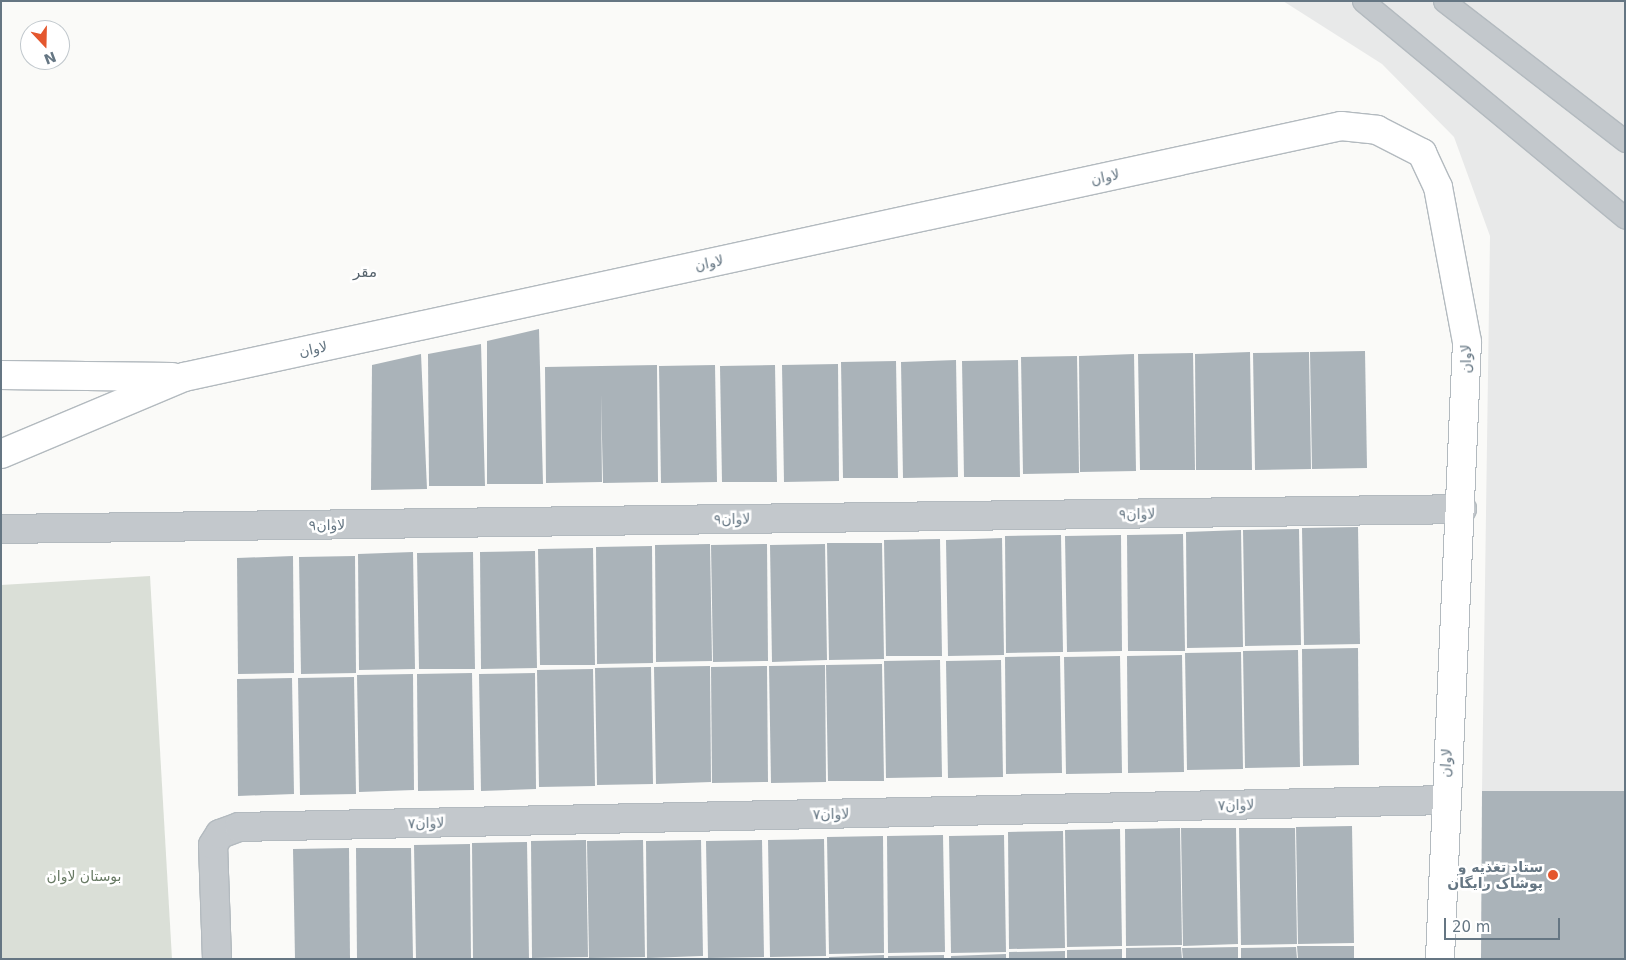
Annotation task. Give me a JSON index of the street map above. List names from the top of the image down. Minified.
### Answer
{"streets":{"street":["لاوان","۹لاوان","۷لاوان"]},"crossings":[["لاوان","۹لاوان"],["لاوان","۷لاوان"]],"districts":["مقر"],"parks":["بوستان لاوان"],"places":["ستاد تغذیه و پوشاک رایگان"],"scale_bar":"20 m","north":"bottom"}
